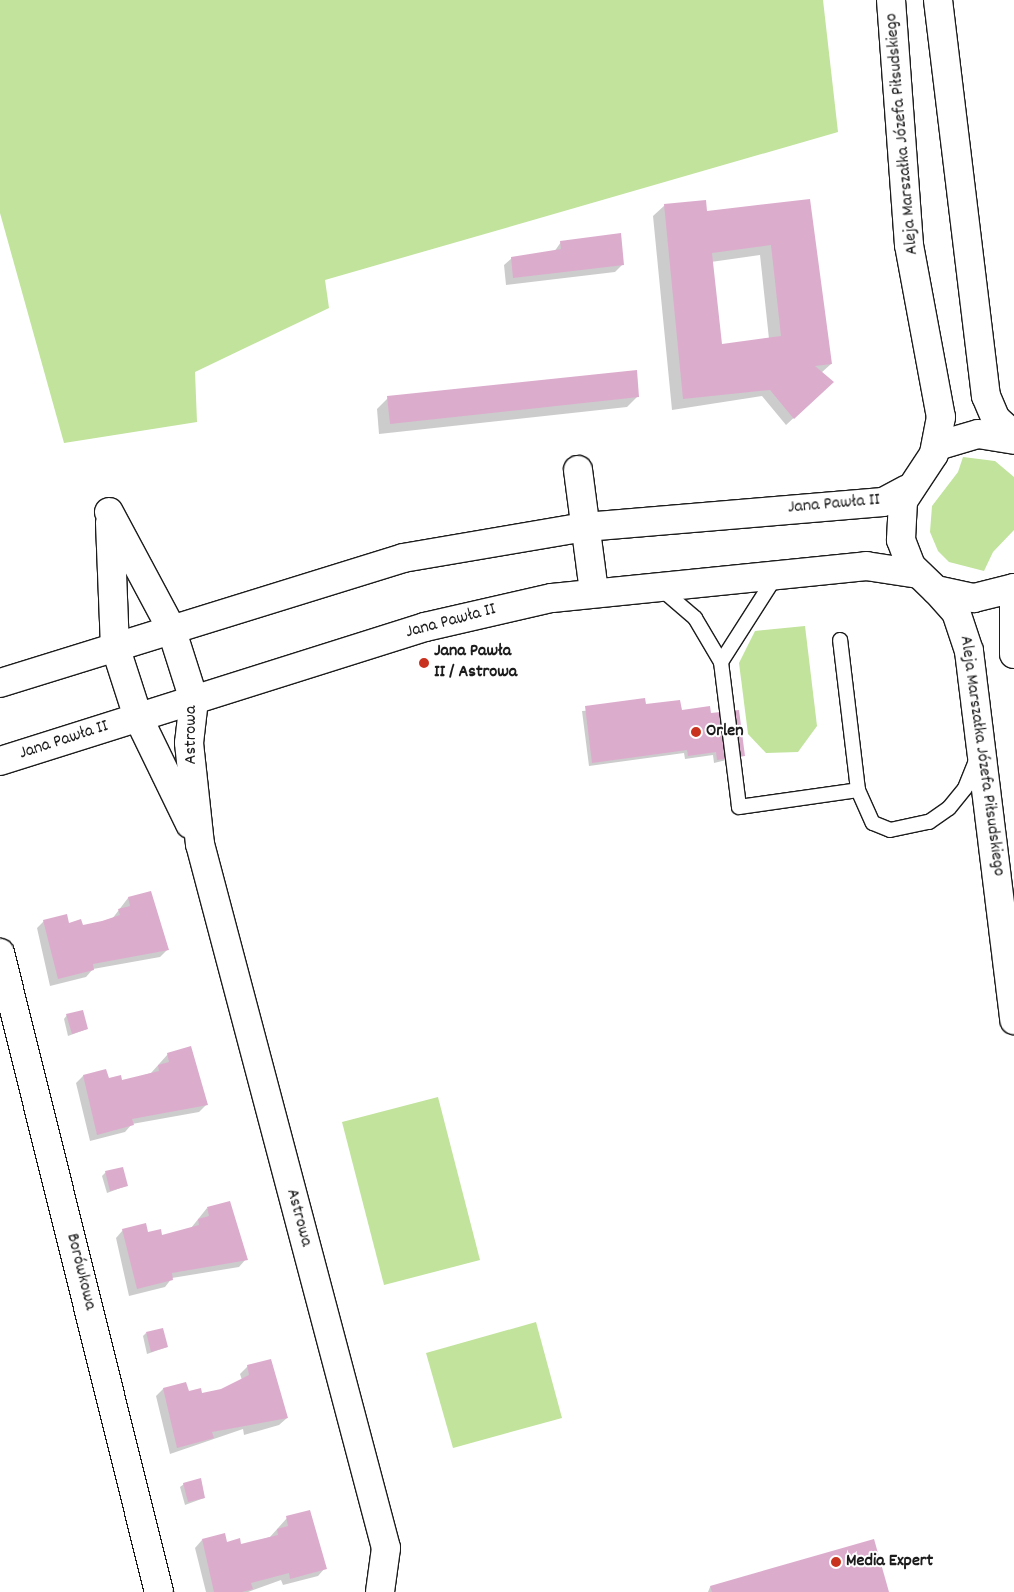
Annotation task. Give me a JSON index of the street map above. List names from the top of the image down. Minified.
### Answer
{"streets":{"street":["Aleja Marszałka Józefa Piłsudskiego","Jana Pawła II","Astrowa","Borówkowa"]},"crossings":[["Aleja Marszałka Józefa Piłsudskiego","Jana Pawła II"],["Jana Pawła II","Astrowa"]],"places":["Jana Pawła II / Astrowa","Orlen","Media Expert"]}
